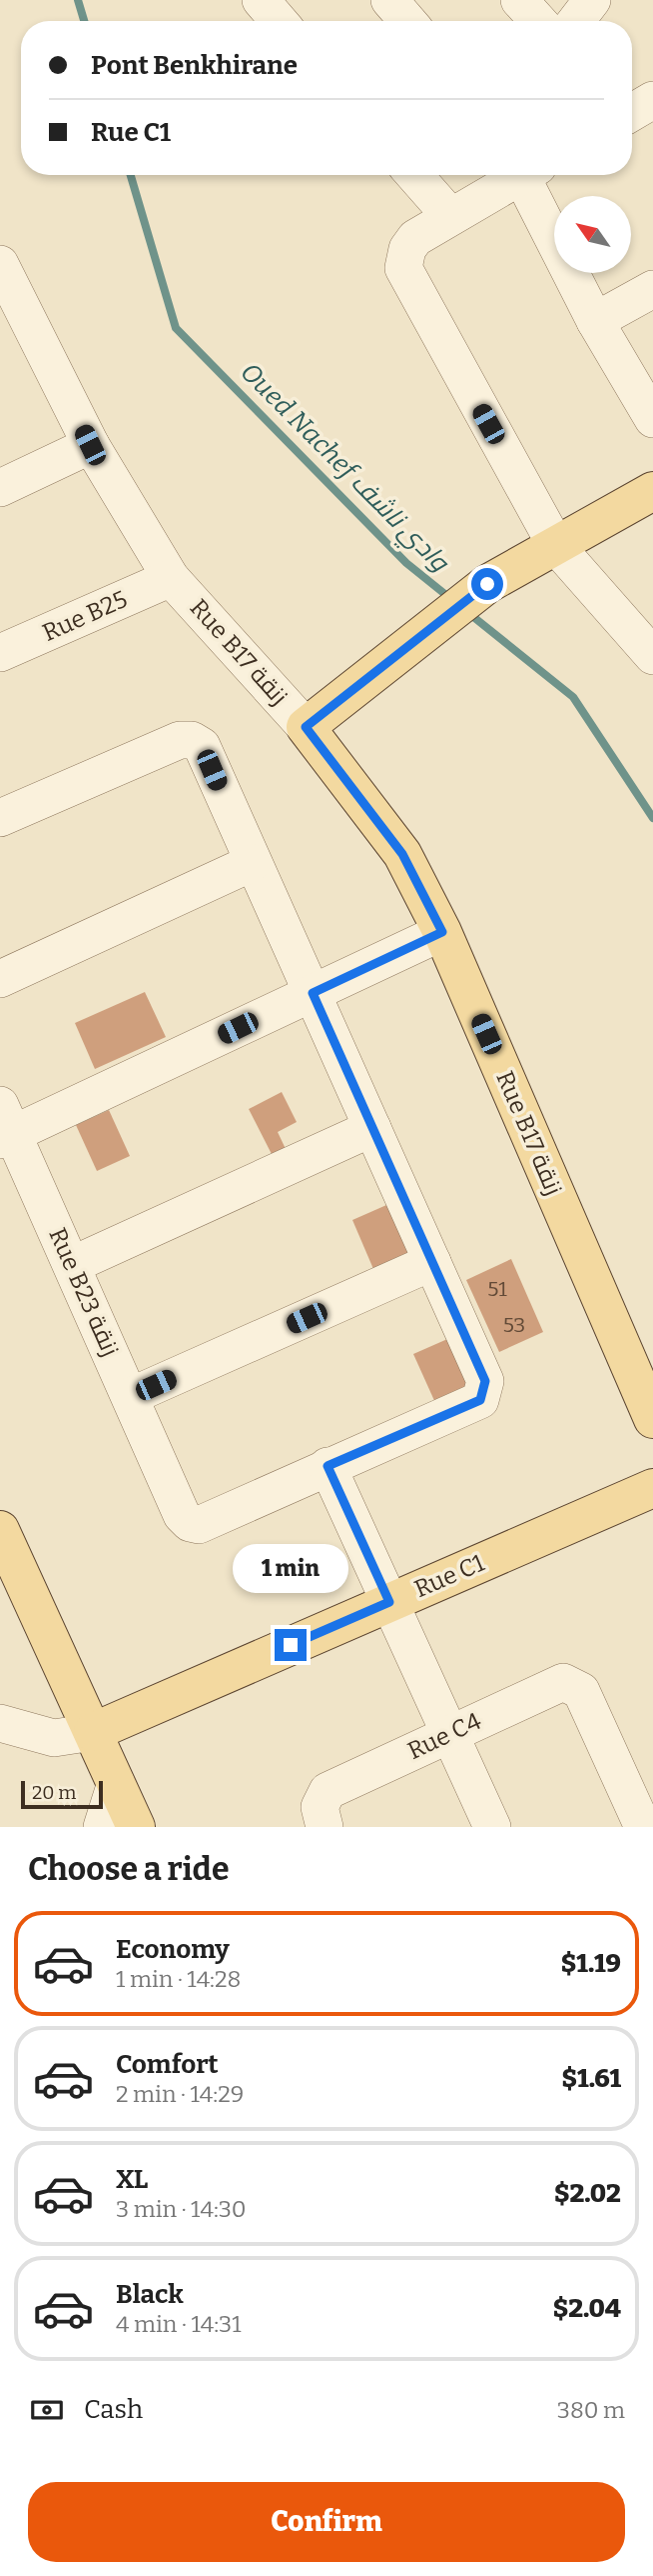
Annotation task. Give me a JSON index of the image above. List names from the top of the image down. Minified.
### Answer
{"streets":{"main road":["Rue B17 زنقة","Rue C1"],"street":["Rue B25","Rue B23 زنقة","Rue C4"]},"crossings":[["Rue B25","Rue B17 زنقة"]],"water":["Oued Nachef وادي ناشف"],"house_numbers":["51","53"],"scale_bar":"20 m","north":"top left","page":{"banner":["Pont Benkhirane","Rue C1"],"bubble":"1 min","scale":"20 m","heading":"Choose a ride","list":[{"name":"Economy","note":"1 min · 14:28","value":"$1.19"},{"name":"Comfort","note":"2 min · 14:29","value":"$1.61"},{"name":"XL","note":"3 min · 14:30","value":"$2.02"},{"name":"Black","note":"4 min · 14:31","value":"$2.04"}],"pay":["Cash","380 m"],"buttons":"Confirm"}}
